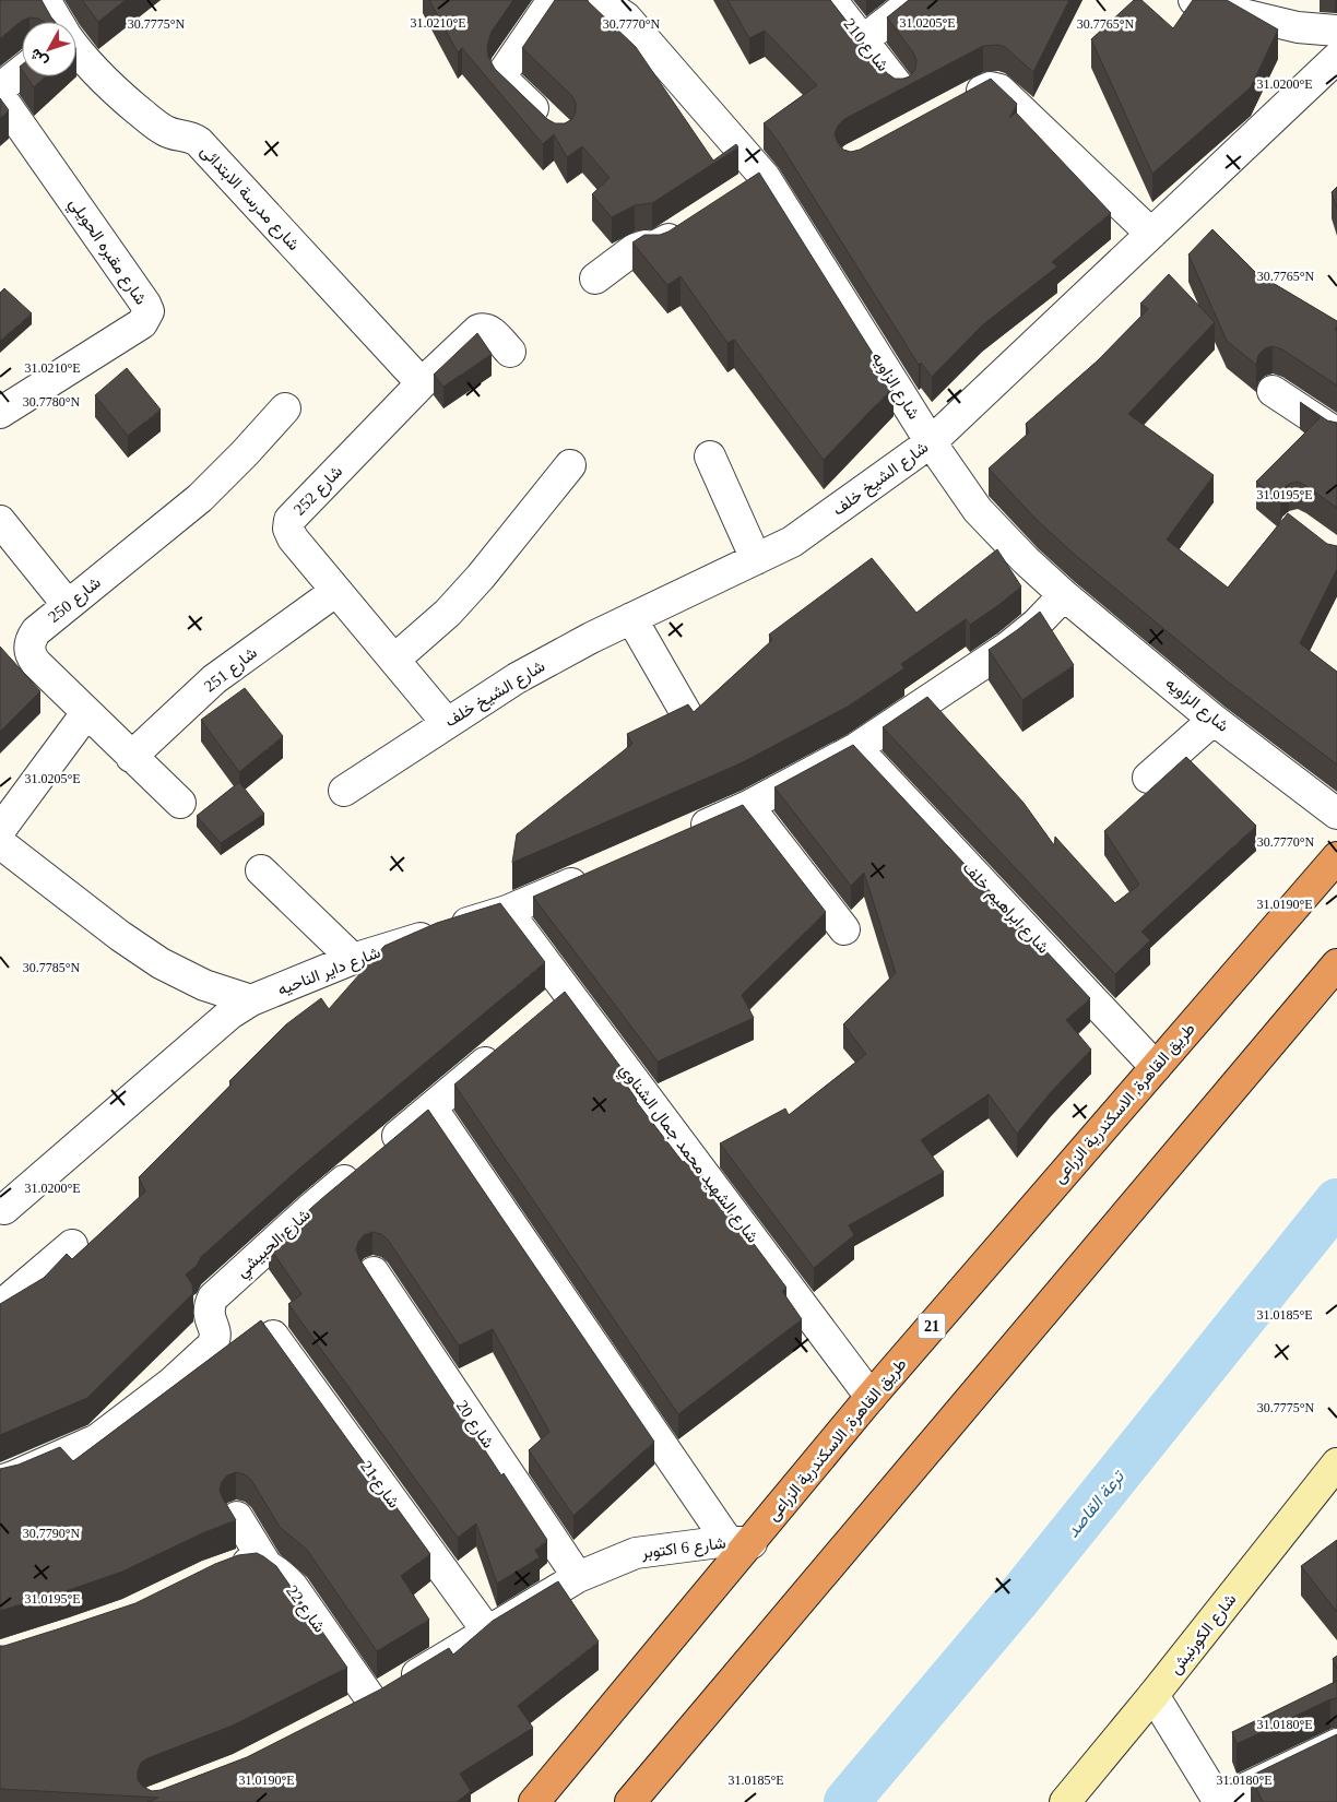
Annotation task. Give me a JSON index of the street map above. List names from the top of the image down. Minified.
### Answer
{"streets":{"highway":["طريق القاهرة, الاسكندرية الزراعى","21"],"street":["شارع 210","شارع مدرسة الابتدائى","شارع مقبره الحويلي","شارع الزاويه","شارع الشيخ خلف","شارع 252","شارع 250","شارع 251","شارع ابراهيم خلف","شارع داير الناحيه","شارع الشهيد محمد جمال الشناوي","شارع الحبيشي","شارع 20","شارع 21","شارع 6 اكتوبر","شارع 22","شارع الكورنيش"]},"crossings":[["شارع مدرسة الابتدائى","شارع 252"],["شارع الزاويه","شارع الشيخ خلف"],["شارع الشيخ خلف","شارع 252"],["شارع 252","شارع 251"],["شارع 250","شارع 251"],["شارع ابراهيم خلف","طريق القاهرة, الاسكندرية الزراعى"],["شارع داير الناحيه","شارع الشهيد محمد جمال الشناوي"],["طريق القاهرة, الاسكندرية الزراعى","شارع الشهيد محمد جمال الشناوي"],["طريق القاهرة, الاسكندرية الزراعى","شارع 6 اكتوبر"],["شارع 20","شارع 6 اكتوبر"],["شارع 21","شارع 6 اكتوبر"],["شارع 6 اكتوبر","شارع 22"]],"water":["ترعة القاصد"],"north":"bottom left","coordinates":["31.0210°E","31.0205°E","30.7775°N","30.7770°N","30.7765°N","31.0200°E","30.7780°N","31.0195°E","31.0190°E","30.7785°N","31.0185°E","30.7790°N","31.0180°E"]}
